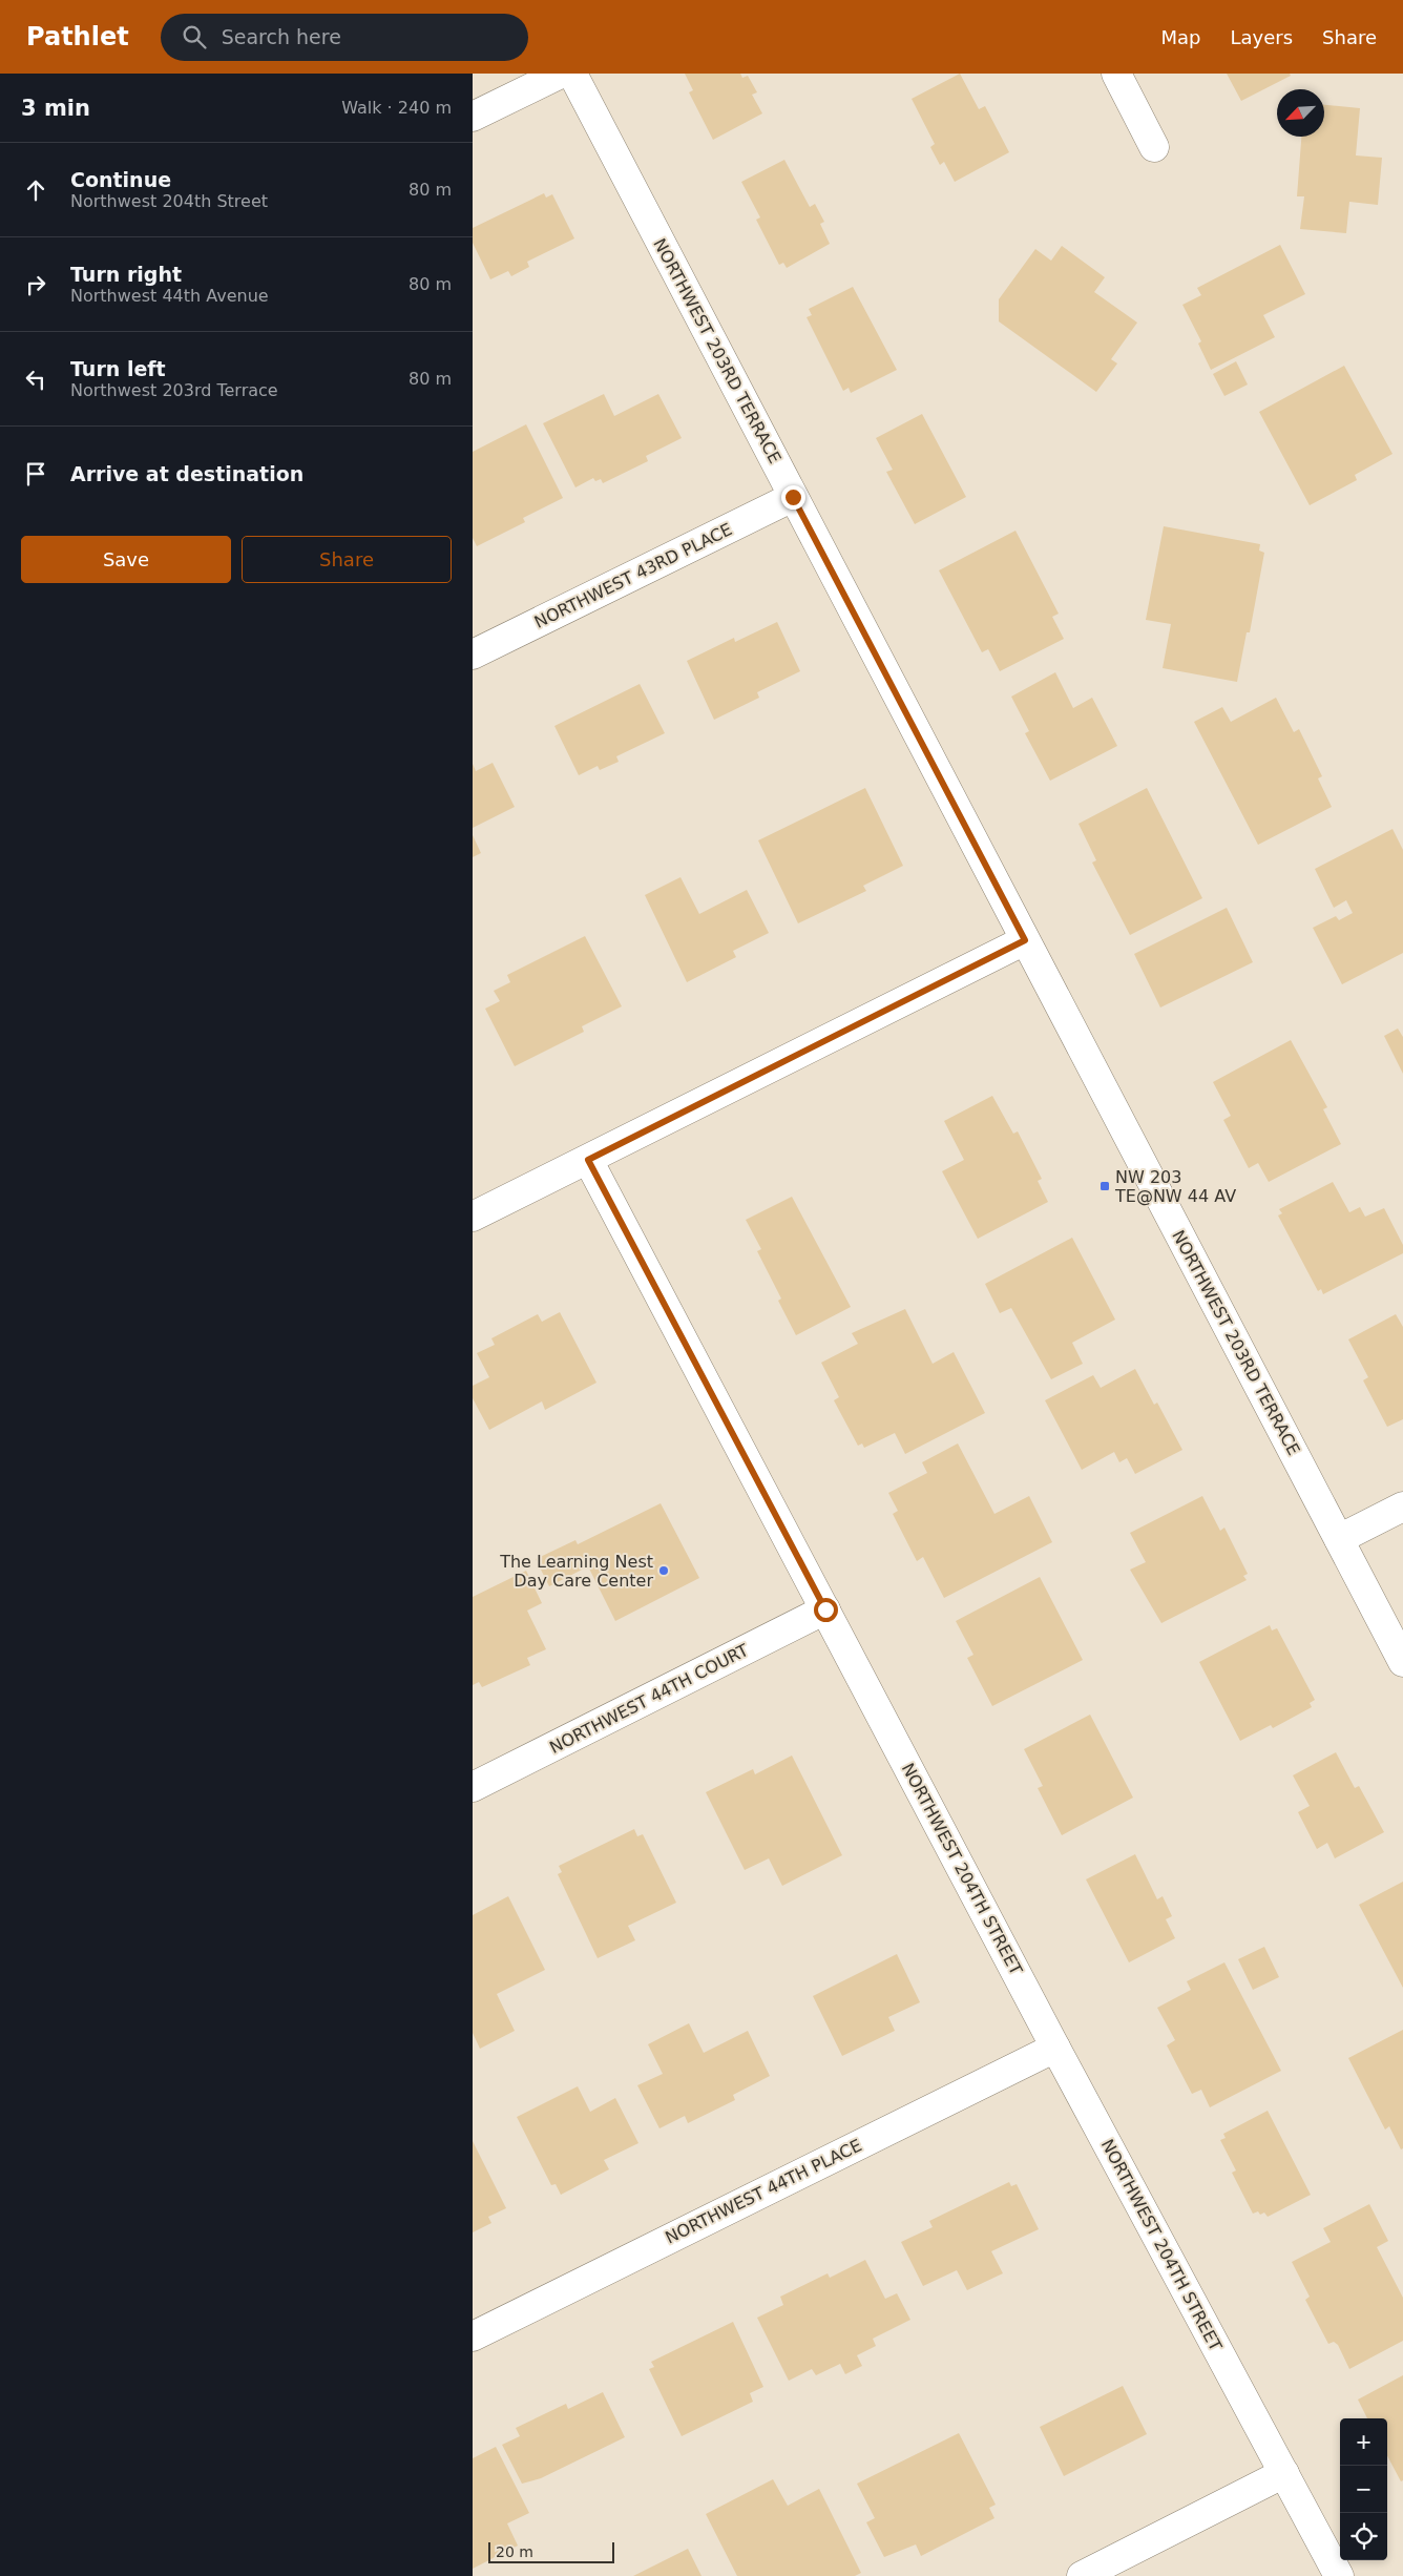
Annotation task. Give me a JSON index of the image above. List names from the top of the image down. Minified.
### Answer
{"streets":{"street":["NORTHWEST 203RD TERRACE","NORTHWEST 43RD PLACE","NORTHWEST 44TH COURT","NORTHWEST 204TH STREET","NORTHWEST 44TH PLACE"]},"crossings":[["NORTHWEST 203RD TERRACE","NORTHWEST 43RD PLACE"],["NORTHWEST 44TH COURT","NORTHWEST 204TH STREET"],["NORTHWEST 204TH STREET","NORTHWEST 44TH PLACE"]],"places":{"transit":["NW 203 TE@NW 44 AV"],"other":["The Learning Nest Day Care Center"]},"scale_bar":"20 m","north":"bottom left","page":{"header":"Pathlet","search":"Search here","nav":["Map","Layers","Share"],"heading":["3 min","Walk · 240 m"],"list":[["Continue","Northwest 204th Street","80 m"],["Turn right","Northwest 44th Avenue","80 m"],["Turn left","Northwest 203rd Terrace","80 m"],"Arrive at destination"],"buttons":["Save","Share"],"map_buttons":["+","−"],"scale":"20 m"}}
